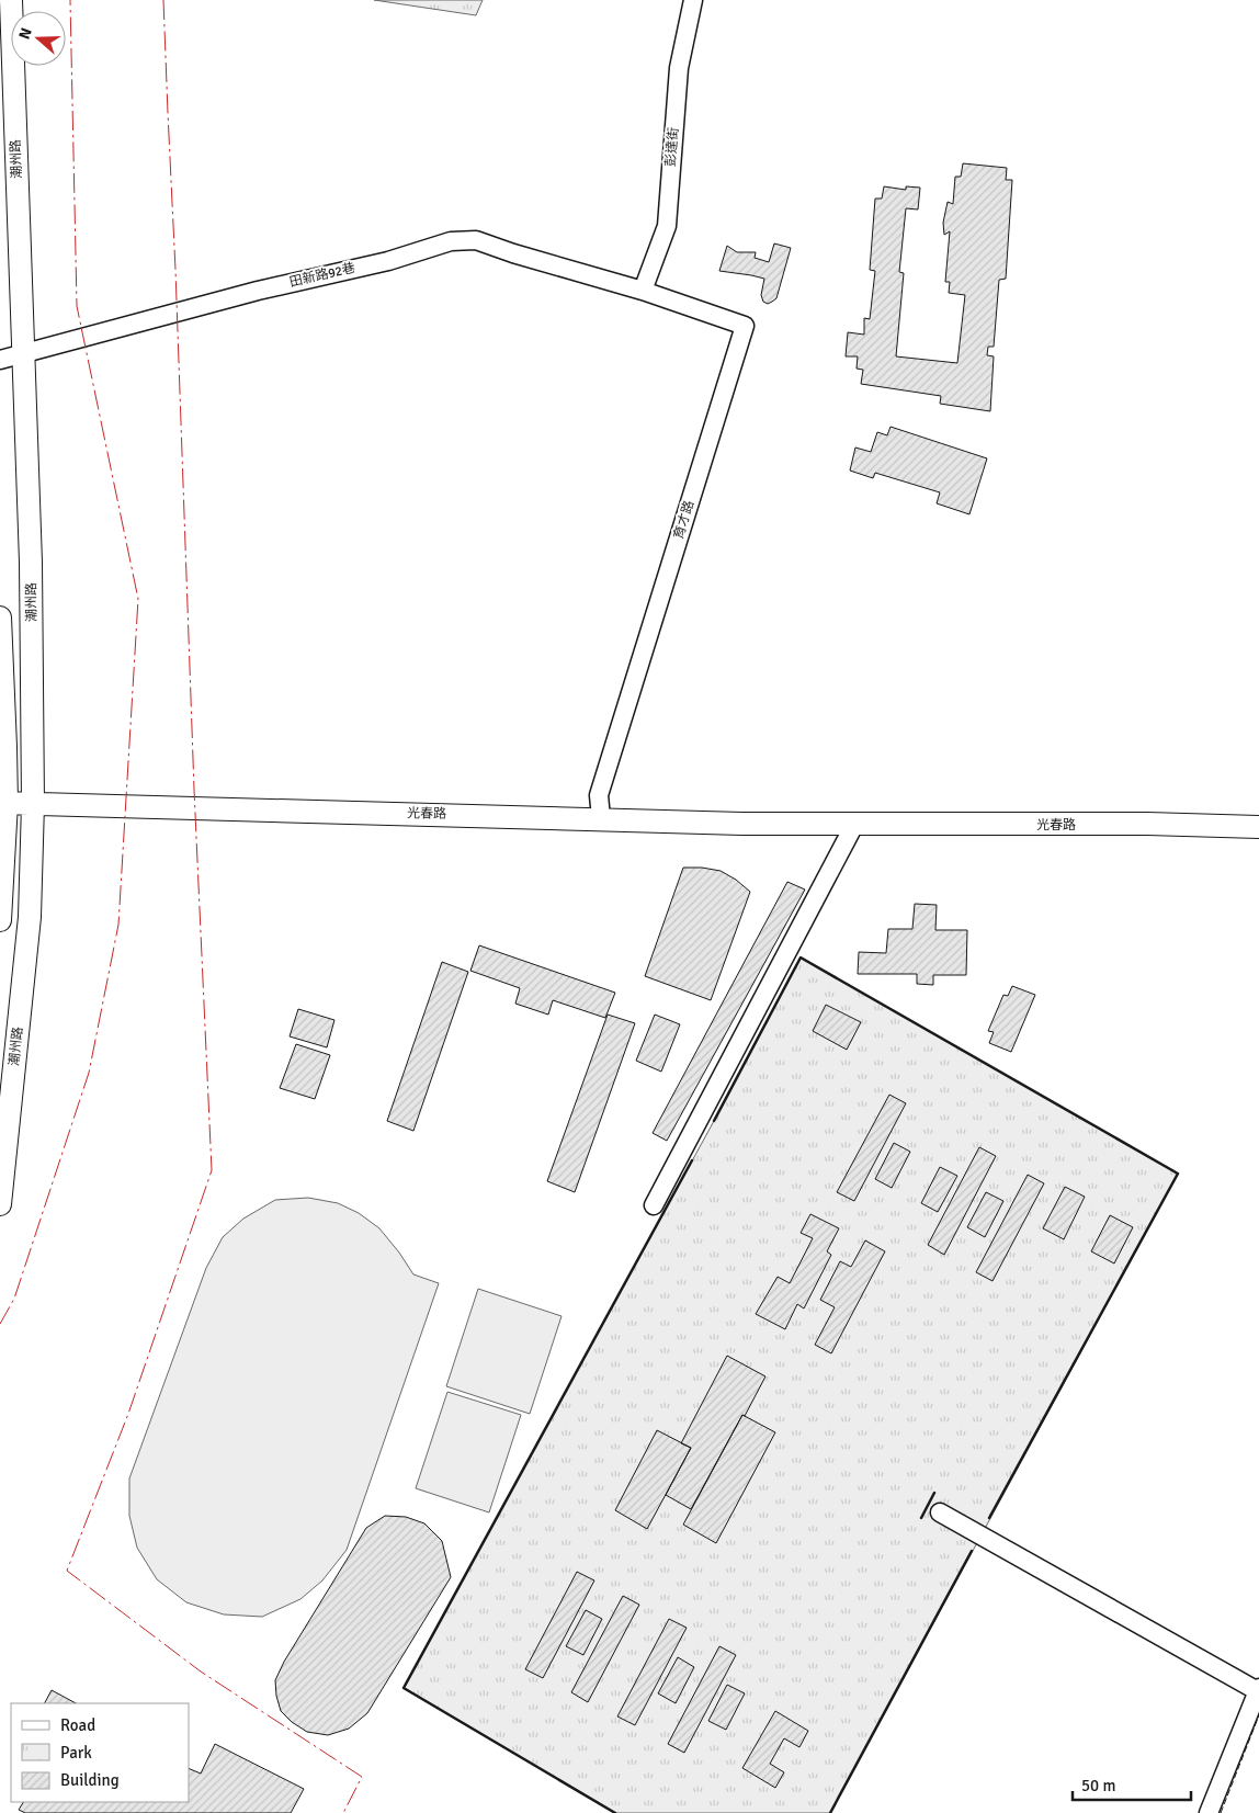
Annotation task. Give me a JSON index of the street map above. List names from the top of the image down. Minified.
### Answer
{"streets":{"main road":["潮州路","光春路"],"street":["彭達街","田新路92巷","育才路"]},"crossings":[["彭達街","田新路92巷"],["彭達街","育才路"],["潮州路","田新路92巷"],["潮州路","光春路"],["田新路92巷","育才路"],["育才路","光春路"]],"legend":["Road","Park","Building"],"scale_bar":"50 m","north":"left"}
